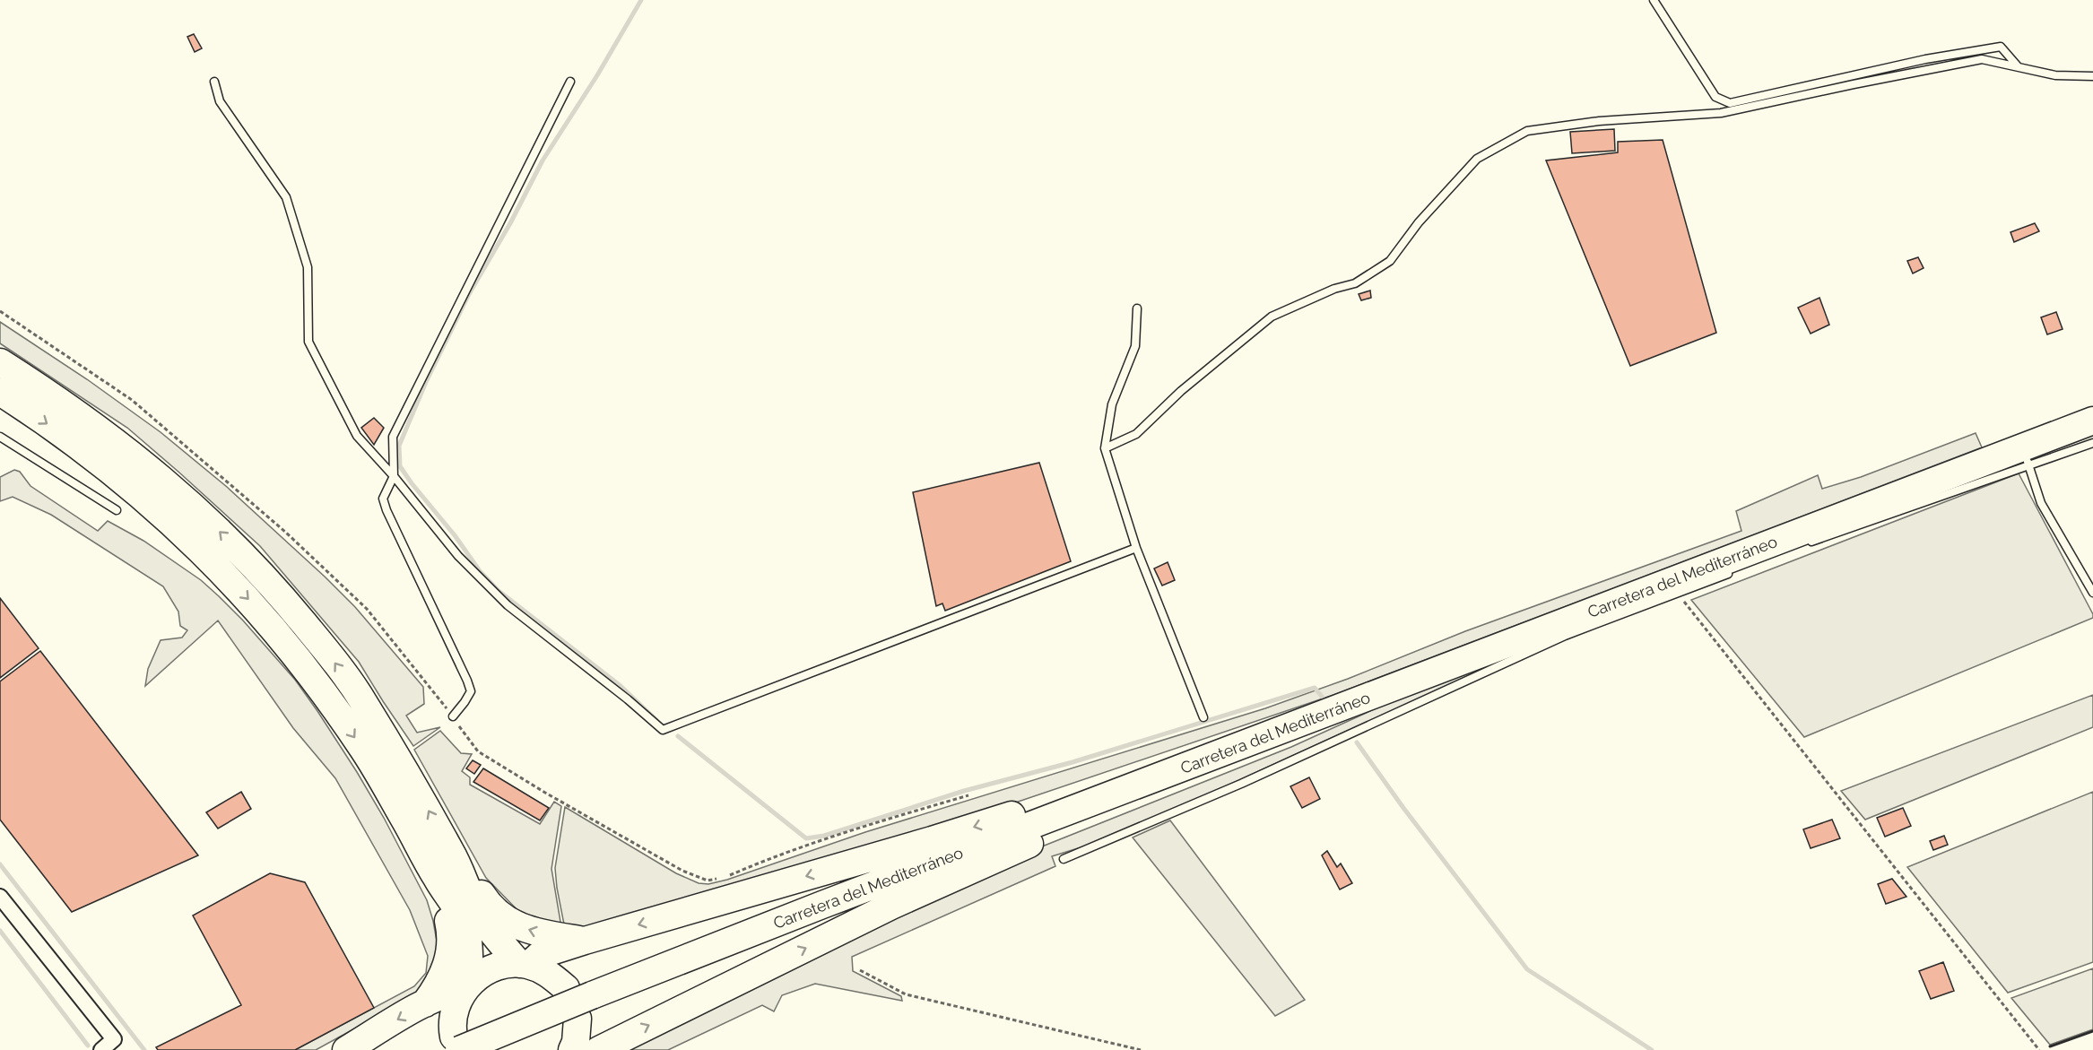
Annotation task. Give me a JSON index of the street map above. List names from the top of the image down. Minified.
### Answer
{"streets":{"highway":["Carretera del Mediterráneo"]}}
